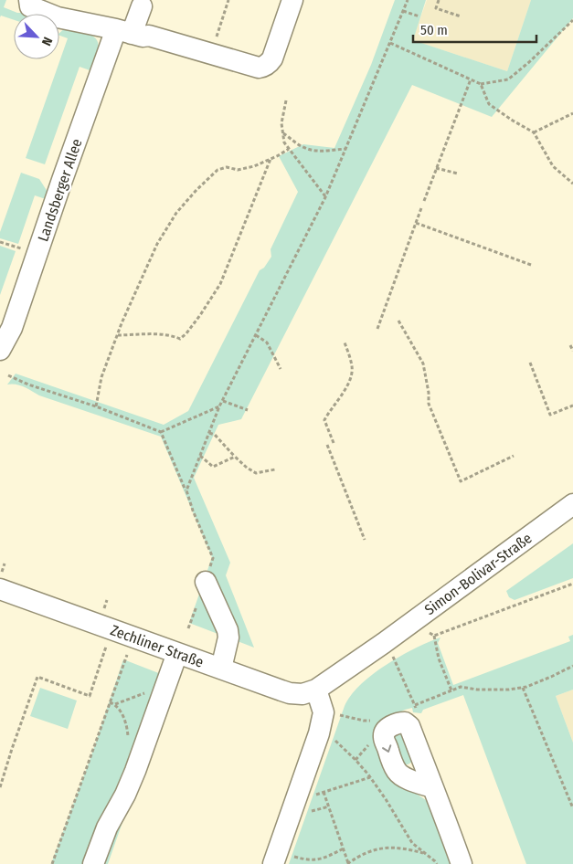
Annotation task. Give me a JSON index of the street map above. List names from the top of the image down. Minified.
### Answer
{"streets":{"street":["Landsberger Allee","Simon-Bolivar-Straße","Zechliner Straße"]},"crossings":[["Simon-Bolivar-Straße","Zechliner Straße"]],"scale_bar":"50 m","north":"bottom right"}
